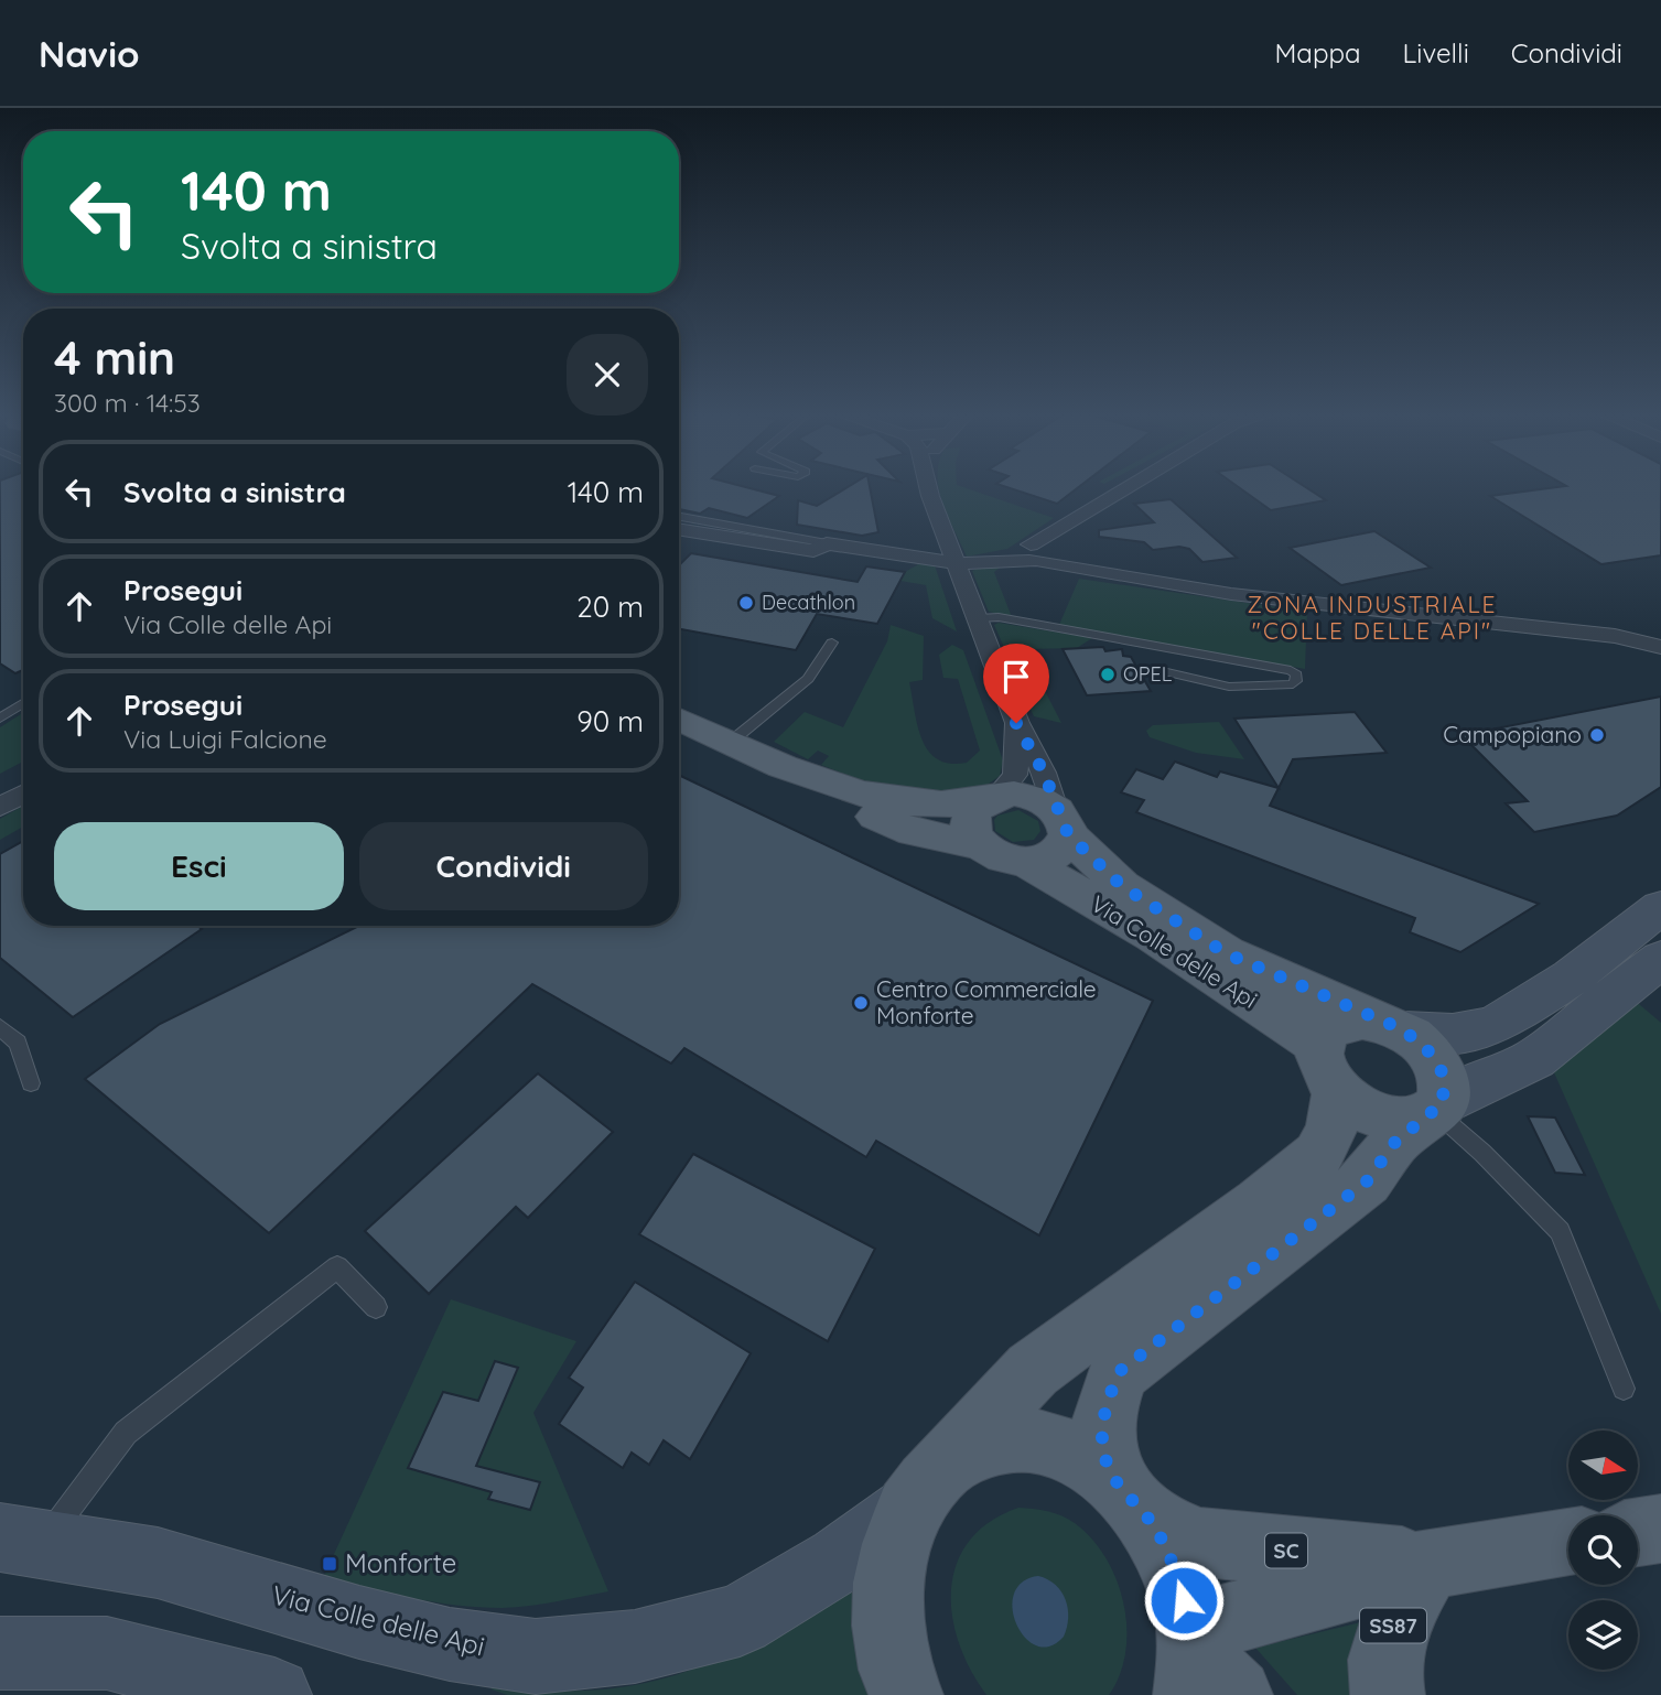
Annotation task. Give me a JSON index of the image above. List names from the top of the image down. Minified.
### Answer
{"streets":{"main road":["Via Colle delle Api","SC","SS87"]},"crossings":[["SC","SS87"]],"districts":["ZONA INDUSTRIALE \"COLLE DELLE API\""],"places":{"other":["Decathlon","OPEL","Campopiano","Centro Commerciale Monforte"],"transit":["Monforte"]},"north":"right","page":{"header":"Navio","nav":["Mappa","Livelli","Condividi"],"turn":["140 m","Svolta a sinistra"],"heading":["4 min","300 m · 14:53"],"list":[{"name":"Svolta a sinistra","value":"140 m"},{"name":"Prosegui","note":"Via Colle delle Api","value":"20 m"},{"name":"Prosegui","note":"Via Luigi Falcione","value":"90 m"}],"buttons":["Esci","Condividi"]}}
